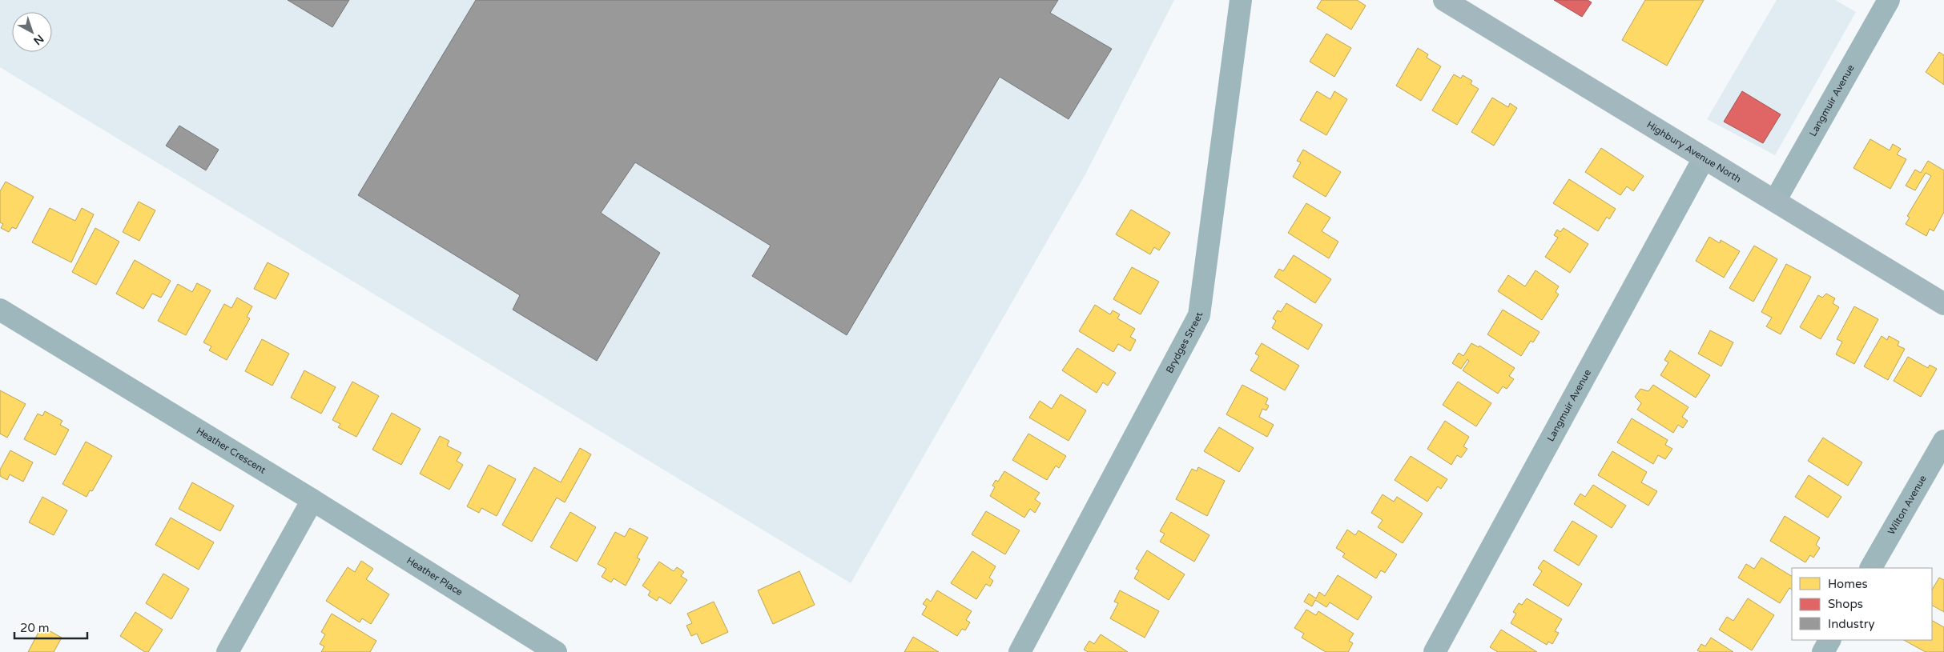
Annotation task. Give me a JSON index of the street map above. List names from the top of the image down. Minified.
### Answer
{"streets":{"main road":["Highbury Avenue North"],"street":["Langmuir Avenue","Brydges Street","Heather Crescent","Wilton Avenue","Heather Place"]},"crossings":[["Langmuir Avenue","Highbury Avenue North"],["Heather Crescent","Heather Place"]],"legend":["Homes","Shops","Industry"],"scale_bar":"20 m","north":"bottom right"}
